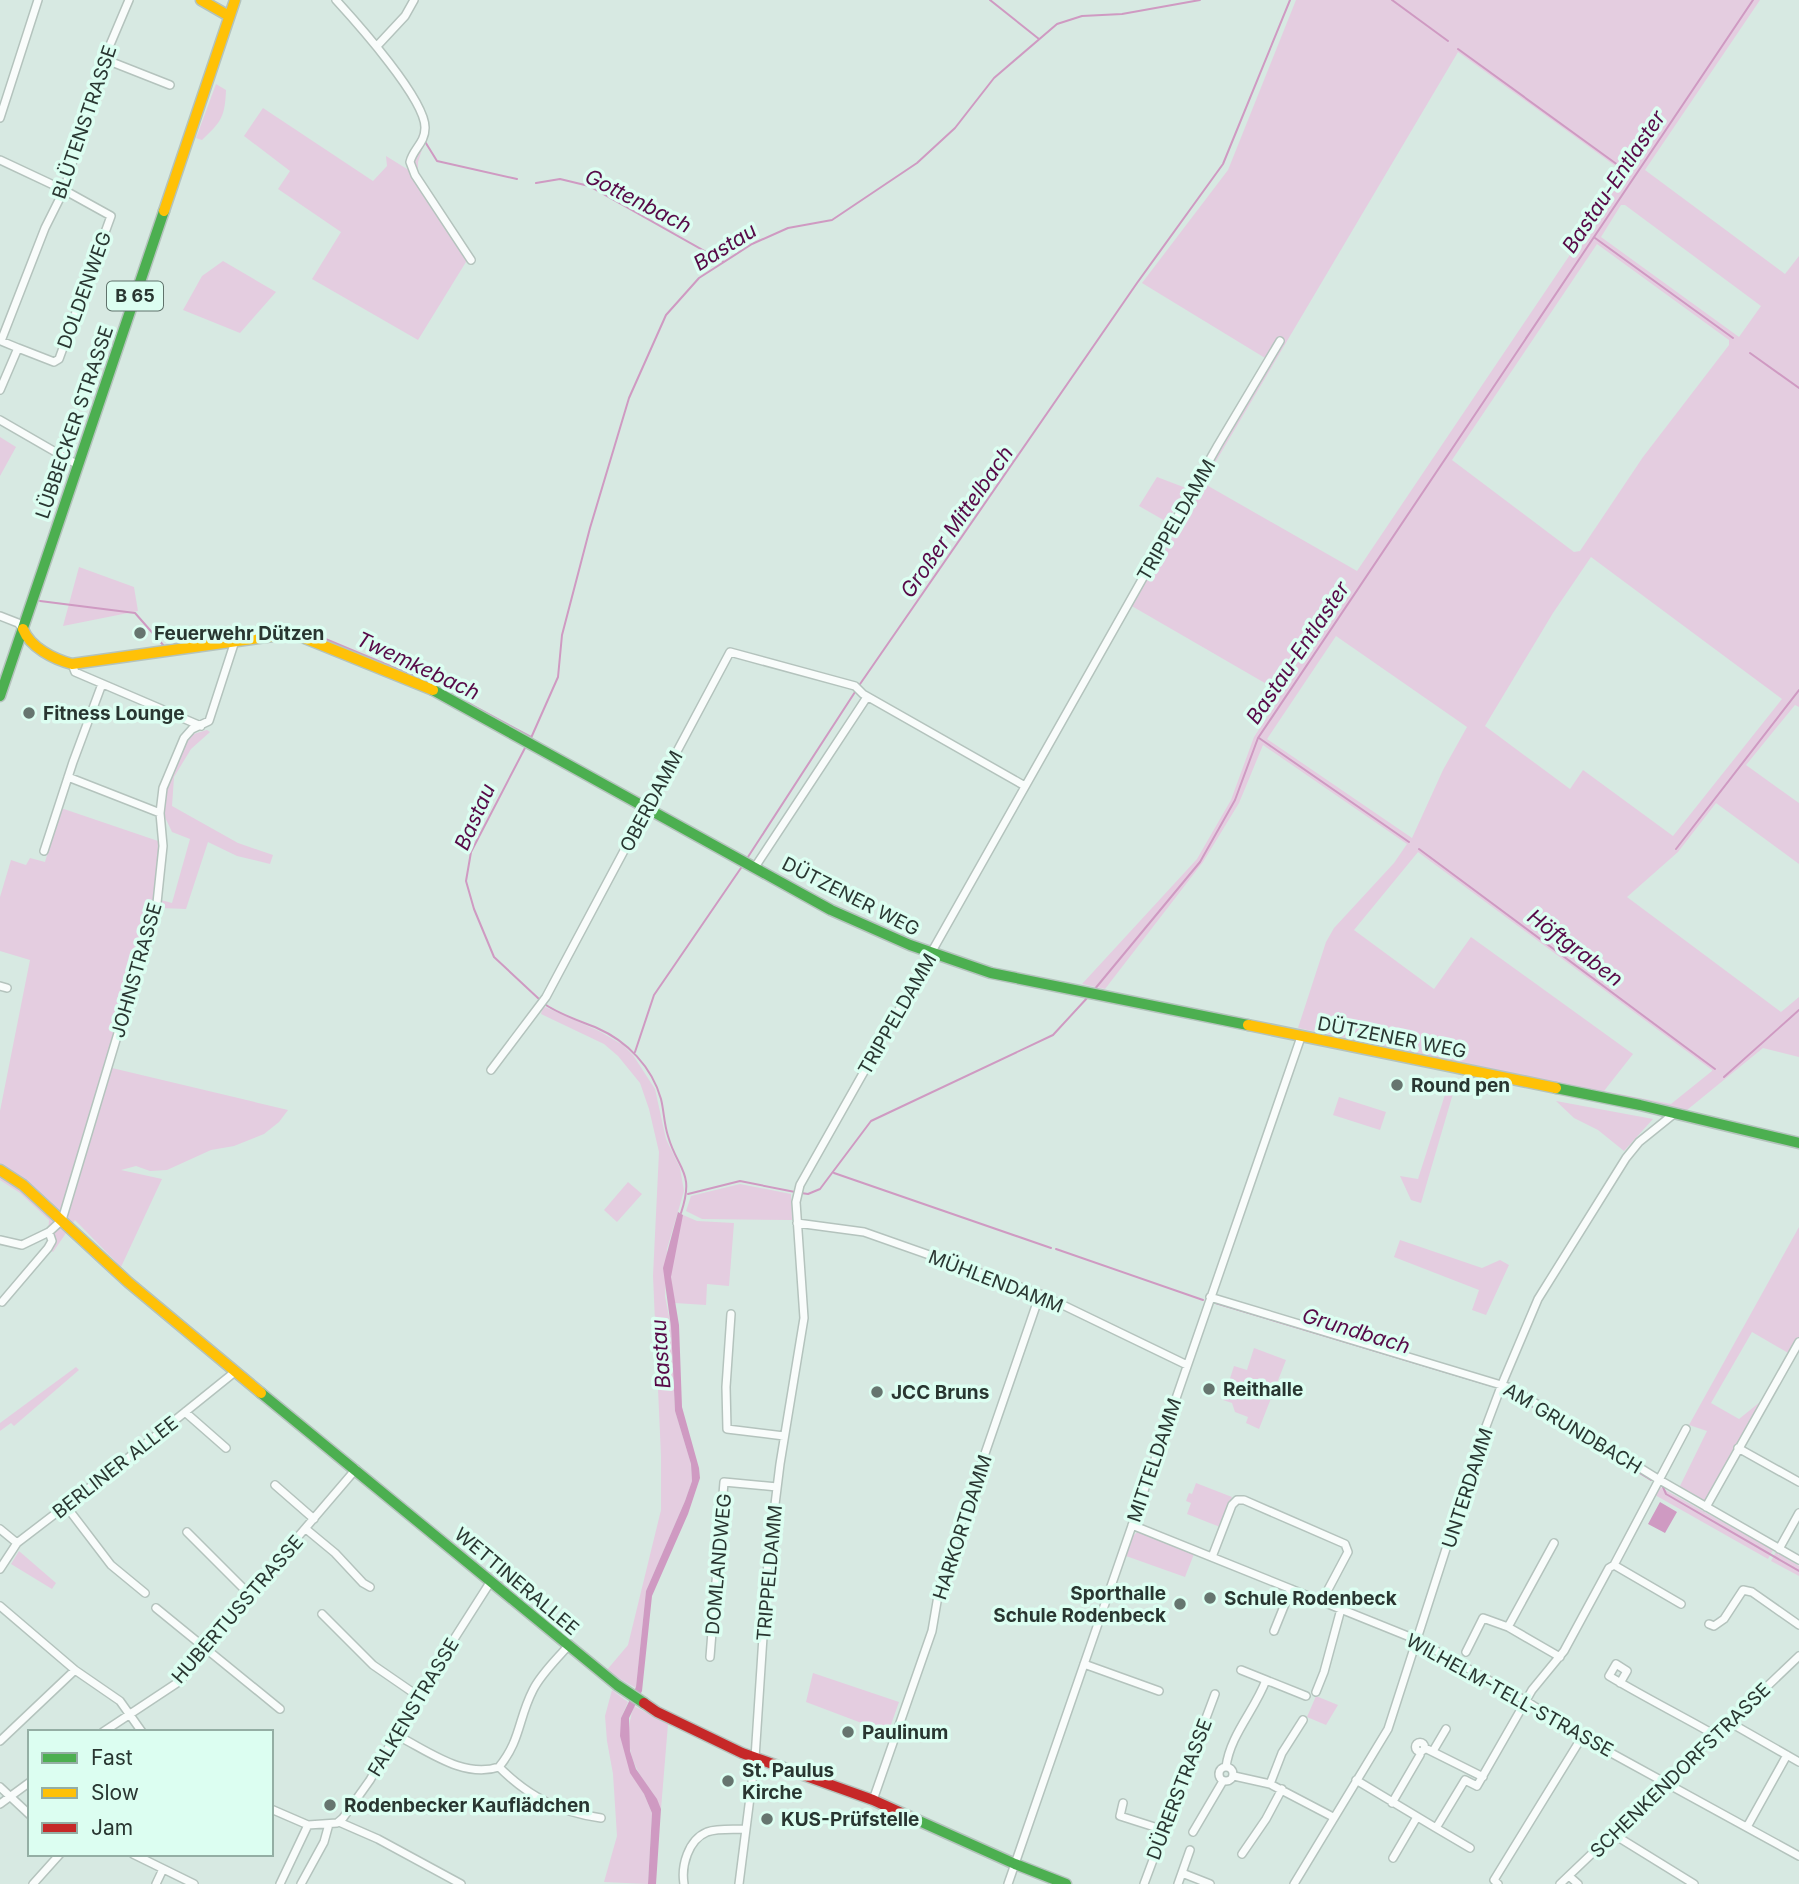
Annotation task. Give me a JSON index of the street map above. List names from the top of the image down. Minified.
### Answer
{"streets":{"street":["BLÜTENSTRASSE","DOLDENWEG","B 65","LÜBBECKER STRASSE","TRIPPELDAMM","OBERDAMM","DÜTZENER WEG","JOHNSTRASSE","MÜHLENDAMM","AM GRUNDBACH","MITTELDAMM","BERLINER ALLEE","UNTERDAMM","HARKORTDAMM","DOMLANDWEG","WETTINERALLEE","HUBERTUSSTRASSE","WILHELM-TELL-STRASSE","FALKENSTRASSE","SCHENKENDORFSTRASSE","DÜRERSTRASSE"]},"crossings":[["BLÜTENSTRASSE","DOLDENWEG"],["TRIPPELDAMM","OBERDAMM"],["TRIPPELDAMM","DÜTZENER WEG"],["TRIPPELDAMM","MÜHLENDAMM"],["TRIPPELDAMM","DOMLANDWEG"],["TRIPPELDAMM","WETTINERALLEE"],["OBERDAMM","DÜTZENER WEG"],["DÜTZENER WEG","JOHNSTRASSE"],["DÜTZENER WEG","MITTELDAMM"],["DÜTZENER WEG","UNTERDAMM"],["JOHNSTRASSE","WETTINERALLEE"],["MÜHLENDAMM","MITTELDAMM"],["MÜHLENDAMM","HARKORTDAMM"],["AM GRUNDBACH","MITTELDAMM"],["AM GRUNDBACH","UNTERDAMM"],["MITTELDAMM","WETTINERALLEE"],["MITTELDAMM","WILHELM-TELL-STRASSE"],["BERLINER ALLEE","WETTINERALLEE"],["UNTERDAMM","WILHELM-TELL-STRASSE"],["HARKORTDAMM","WETTINERALLEE"],["WETTINERALLEE","HUBERTUSSTRASSE"],["WETTINERALLEE","FALKENSTRASSE"],["WILHELM-TELL-STRASSE","SCHENKENDORFSTRASSE"]],"water":["Bastau-Entlaster","Gottenbach","Bastau","Großer Mittelbach","Twemkebach","Höftgraben","Grundbach"],"places":["Feuerwehr Dützen","Fitness Lounge","Round pen","Reithalle","JCC Bruns","Schule Rodenbeck","Sporthalle Schule Rodenbeck","Paulinum","St. Paulus Kirche","Rodenbecker Kauflädchen","KUS-Prüfstelle"],"legend":["Fast","Slow","Jam"]}
